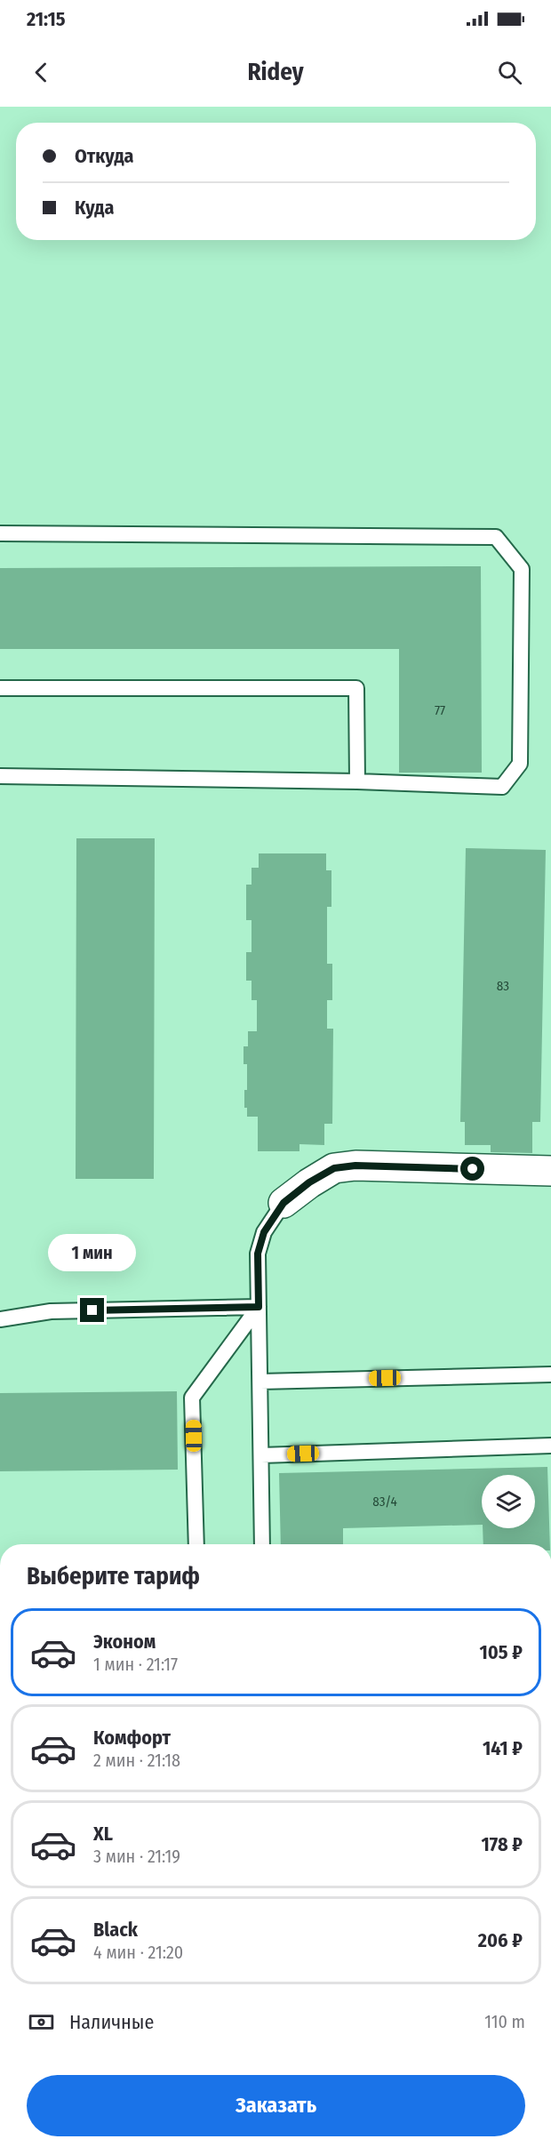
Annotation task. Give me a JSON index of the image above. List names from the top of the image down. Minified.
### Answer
{"house_numbers":["77","83","83/4"],"page":{"status":"21:15","header":"Ridey","banner":["Откуда","Куда"],"bubble":"1 мин","heading":"Выберите тариф","list":[{"name":"Эконом","note":"1 мин · 21:17","value":"105 ₽"},{"name":"Комфорт","note":"2 мин · 21:18","value":"141 ₽"},{"name":"XL","note":"3 мин · 21:19","value":"178 ₽"},{"name":"Black","note":"4 мин · 21:20","value":"206 ₽"}],"pay":["Наличные","110 m"],"buttons":"Заказать"}}
